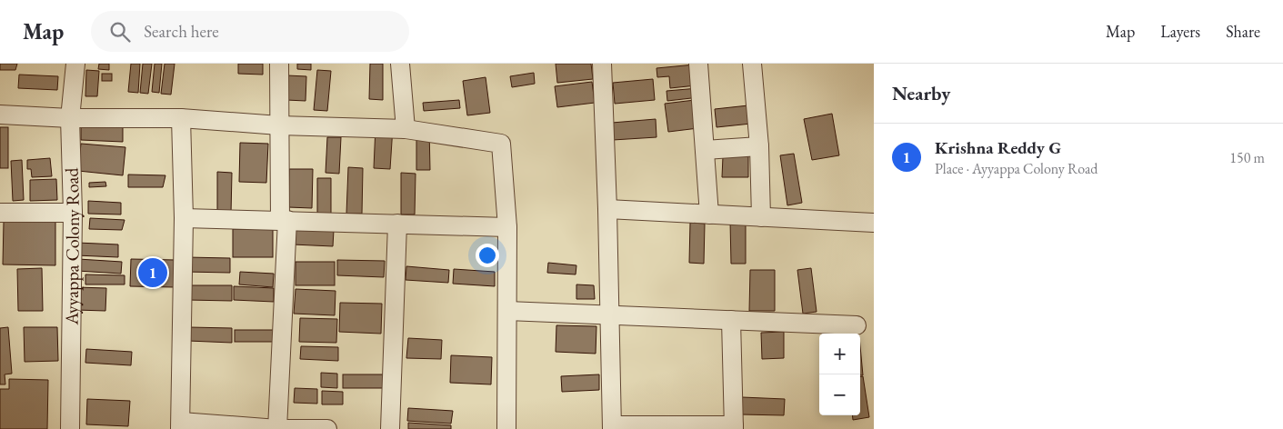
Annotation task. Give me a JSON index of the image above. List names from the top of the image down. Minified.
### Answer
{"streets":{"street":["Ayyappa Colony Road"]},"page":{"header":"Map","search":"Search here","nav":["Map","Layers","Share"],"heading":"Nearby","list":[{"mark":"1","name":"Krishna Reddy G","note":"Place · Ayyappa Colony Road","value":"150 m"}],"pins":"1","map_buttons":["+","−"]}}
